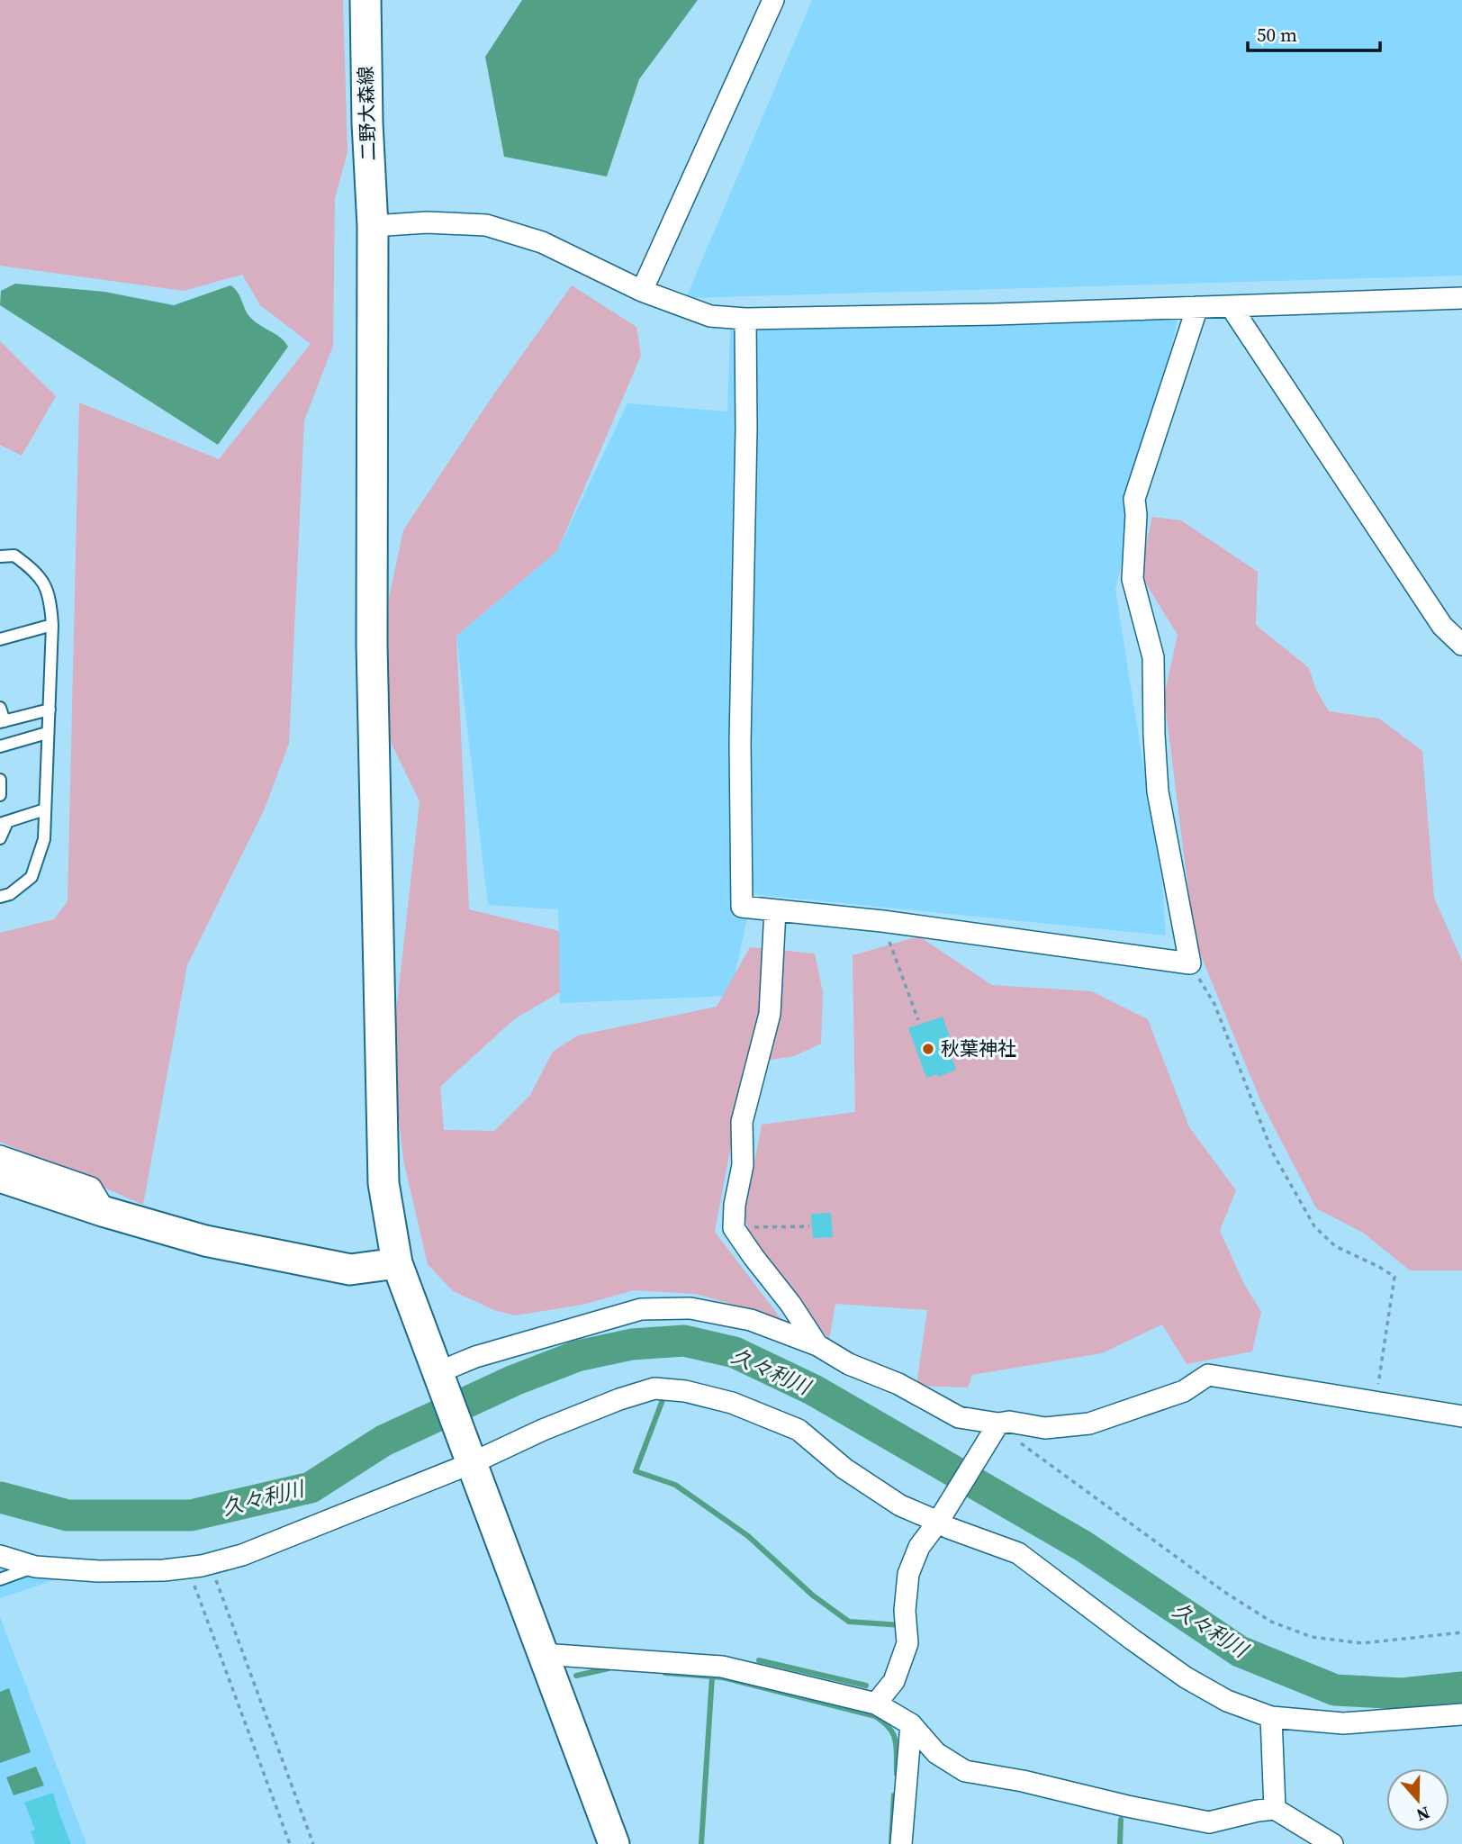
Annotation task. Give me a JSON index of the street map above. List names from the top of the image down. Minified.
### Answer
{"streets":{"street":["二野大森線"]},"water":["久々利川"],"places":["秋葉神社"],"scale_bar":"50 m","north":"bottom"}
